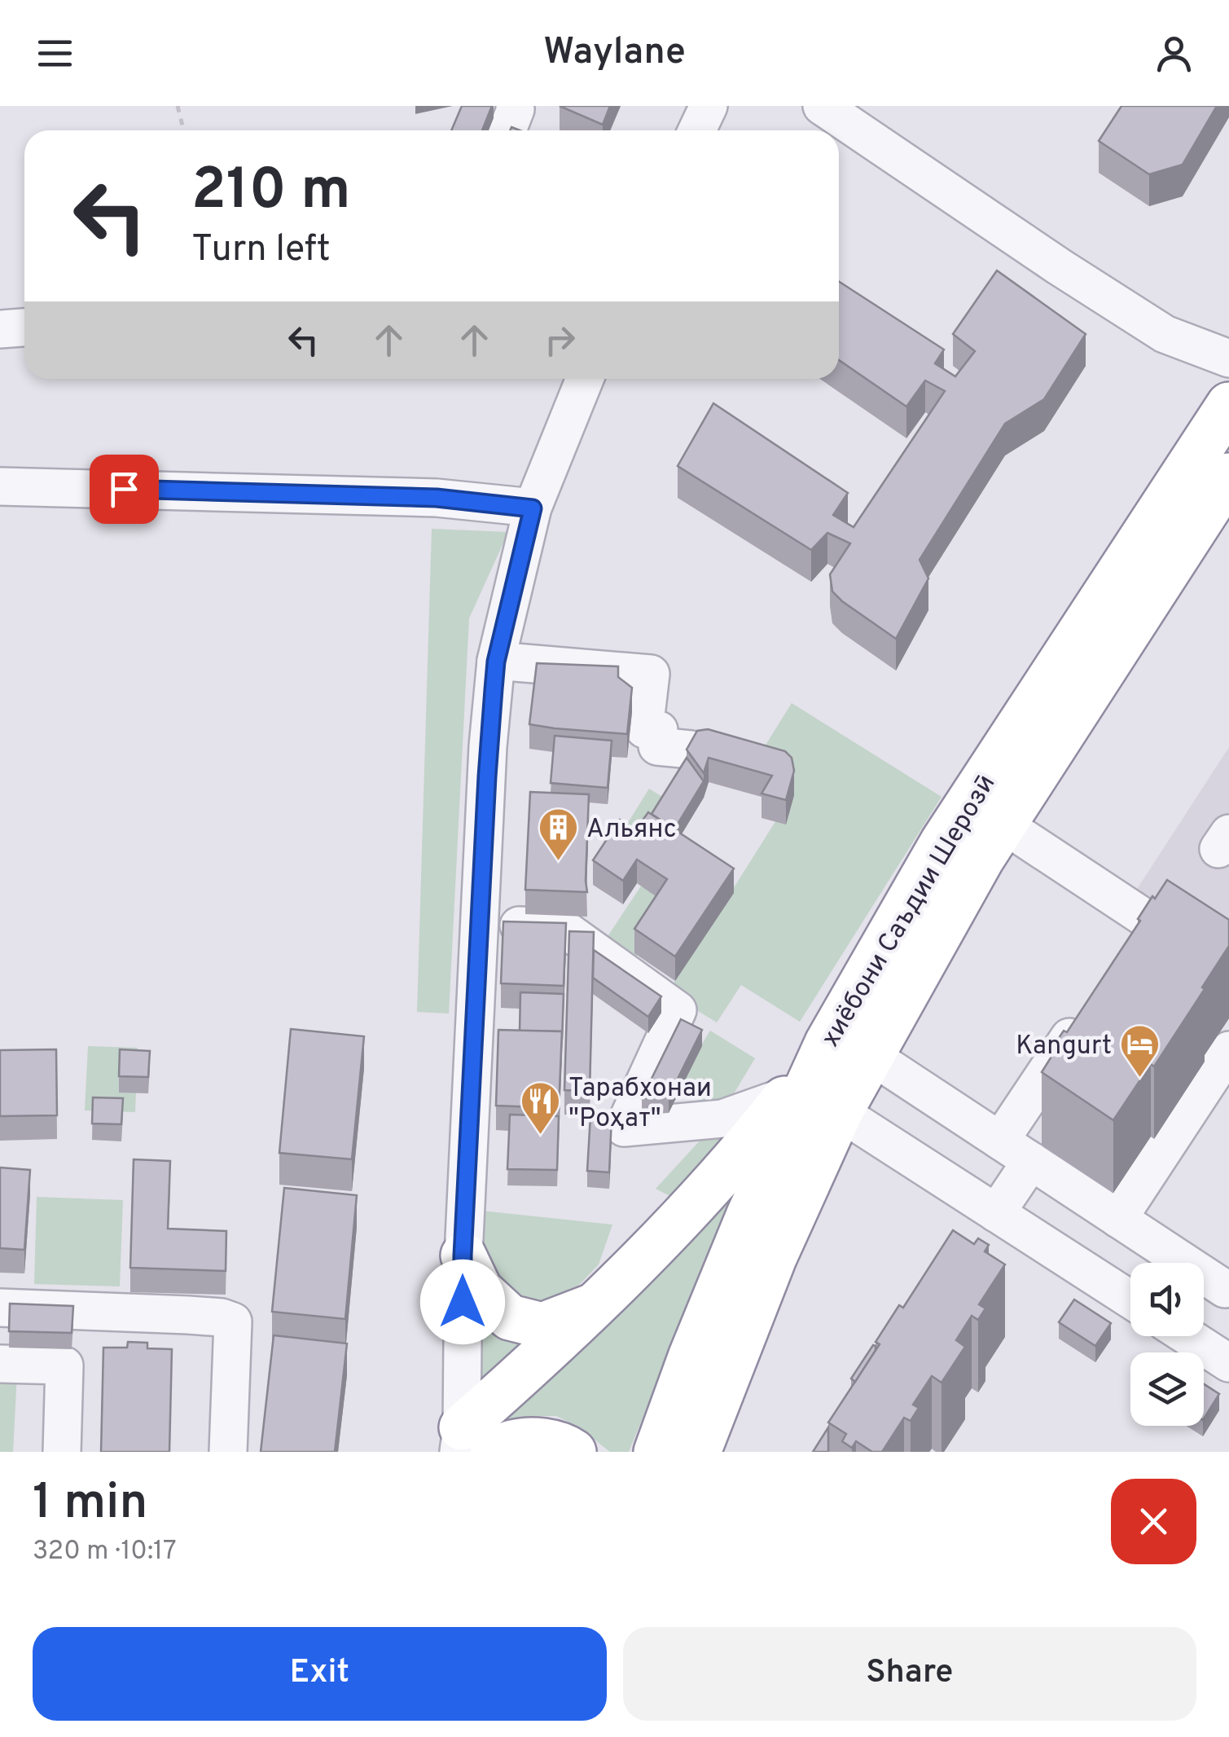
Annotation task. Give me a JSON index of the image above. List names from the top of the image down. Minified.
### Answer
{"streets":{"highway":["хиёбони Саъдии Шерозӣ"]},"places":{"building":["Альянс"],"hotel":["Kangurt"],"restaurant":["Тарабхонаи \"Роҳат\""]},"page":{"header":"Waylane","turn":["210 m","Turn left"],"heading":["1 min","320 m · 10:17"],"buttons":["Exit","Share"]}}
